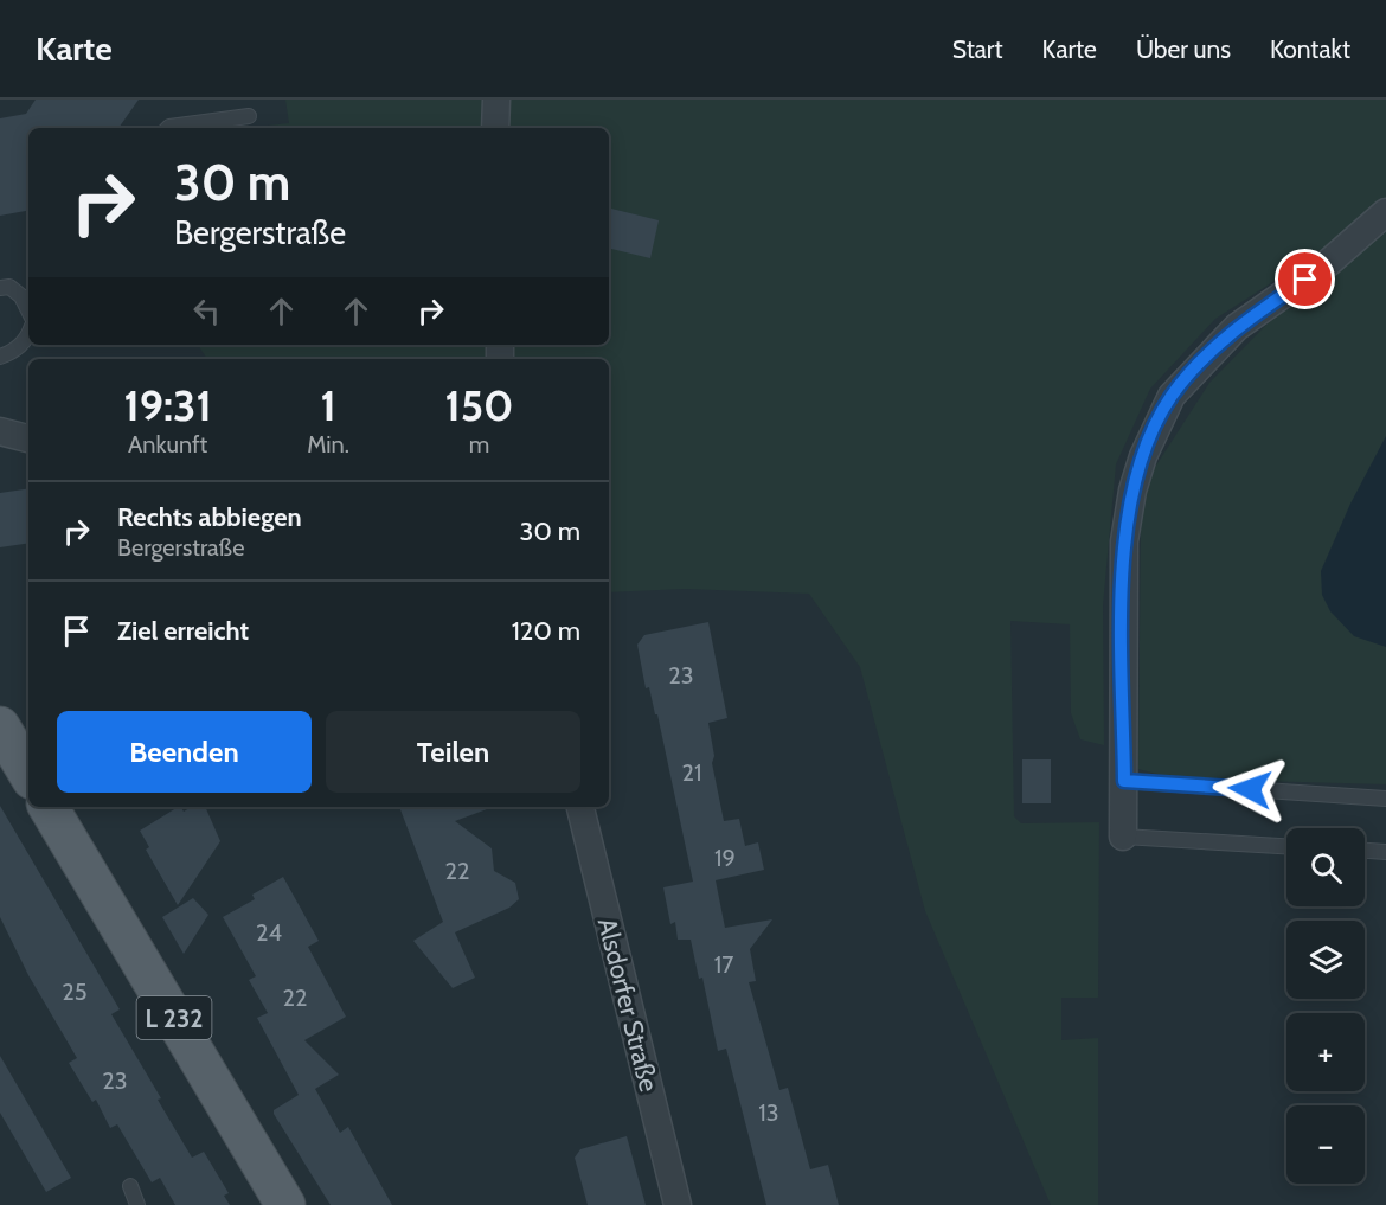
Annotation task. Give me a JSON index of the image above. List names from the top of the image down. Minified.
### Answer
{"streets":{"main road":["L 232"],"street":["Alsdorfer Straße"]},"house_numbers":["23","21","19","22","24","17","25","22","23","13"],"page":{"header":"Karte","nav":["Start","Karte","Über uns","Kontakt"],"turn":["30 m","Bergerstraße"],"eta":["19:31","Ankunft","1","Min.","150","m"],"list":[{"name":"Rechts abbiegen","note":"Bergerstraße","value":"30 m"},{"name":"Ziel erreicht","value":"120 m"}],"buttons":["Beenden","Teilen"],"map_buttons":["+","−"]}}
